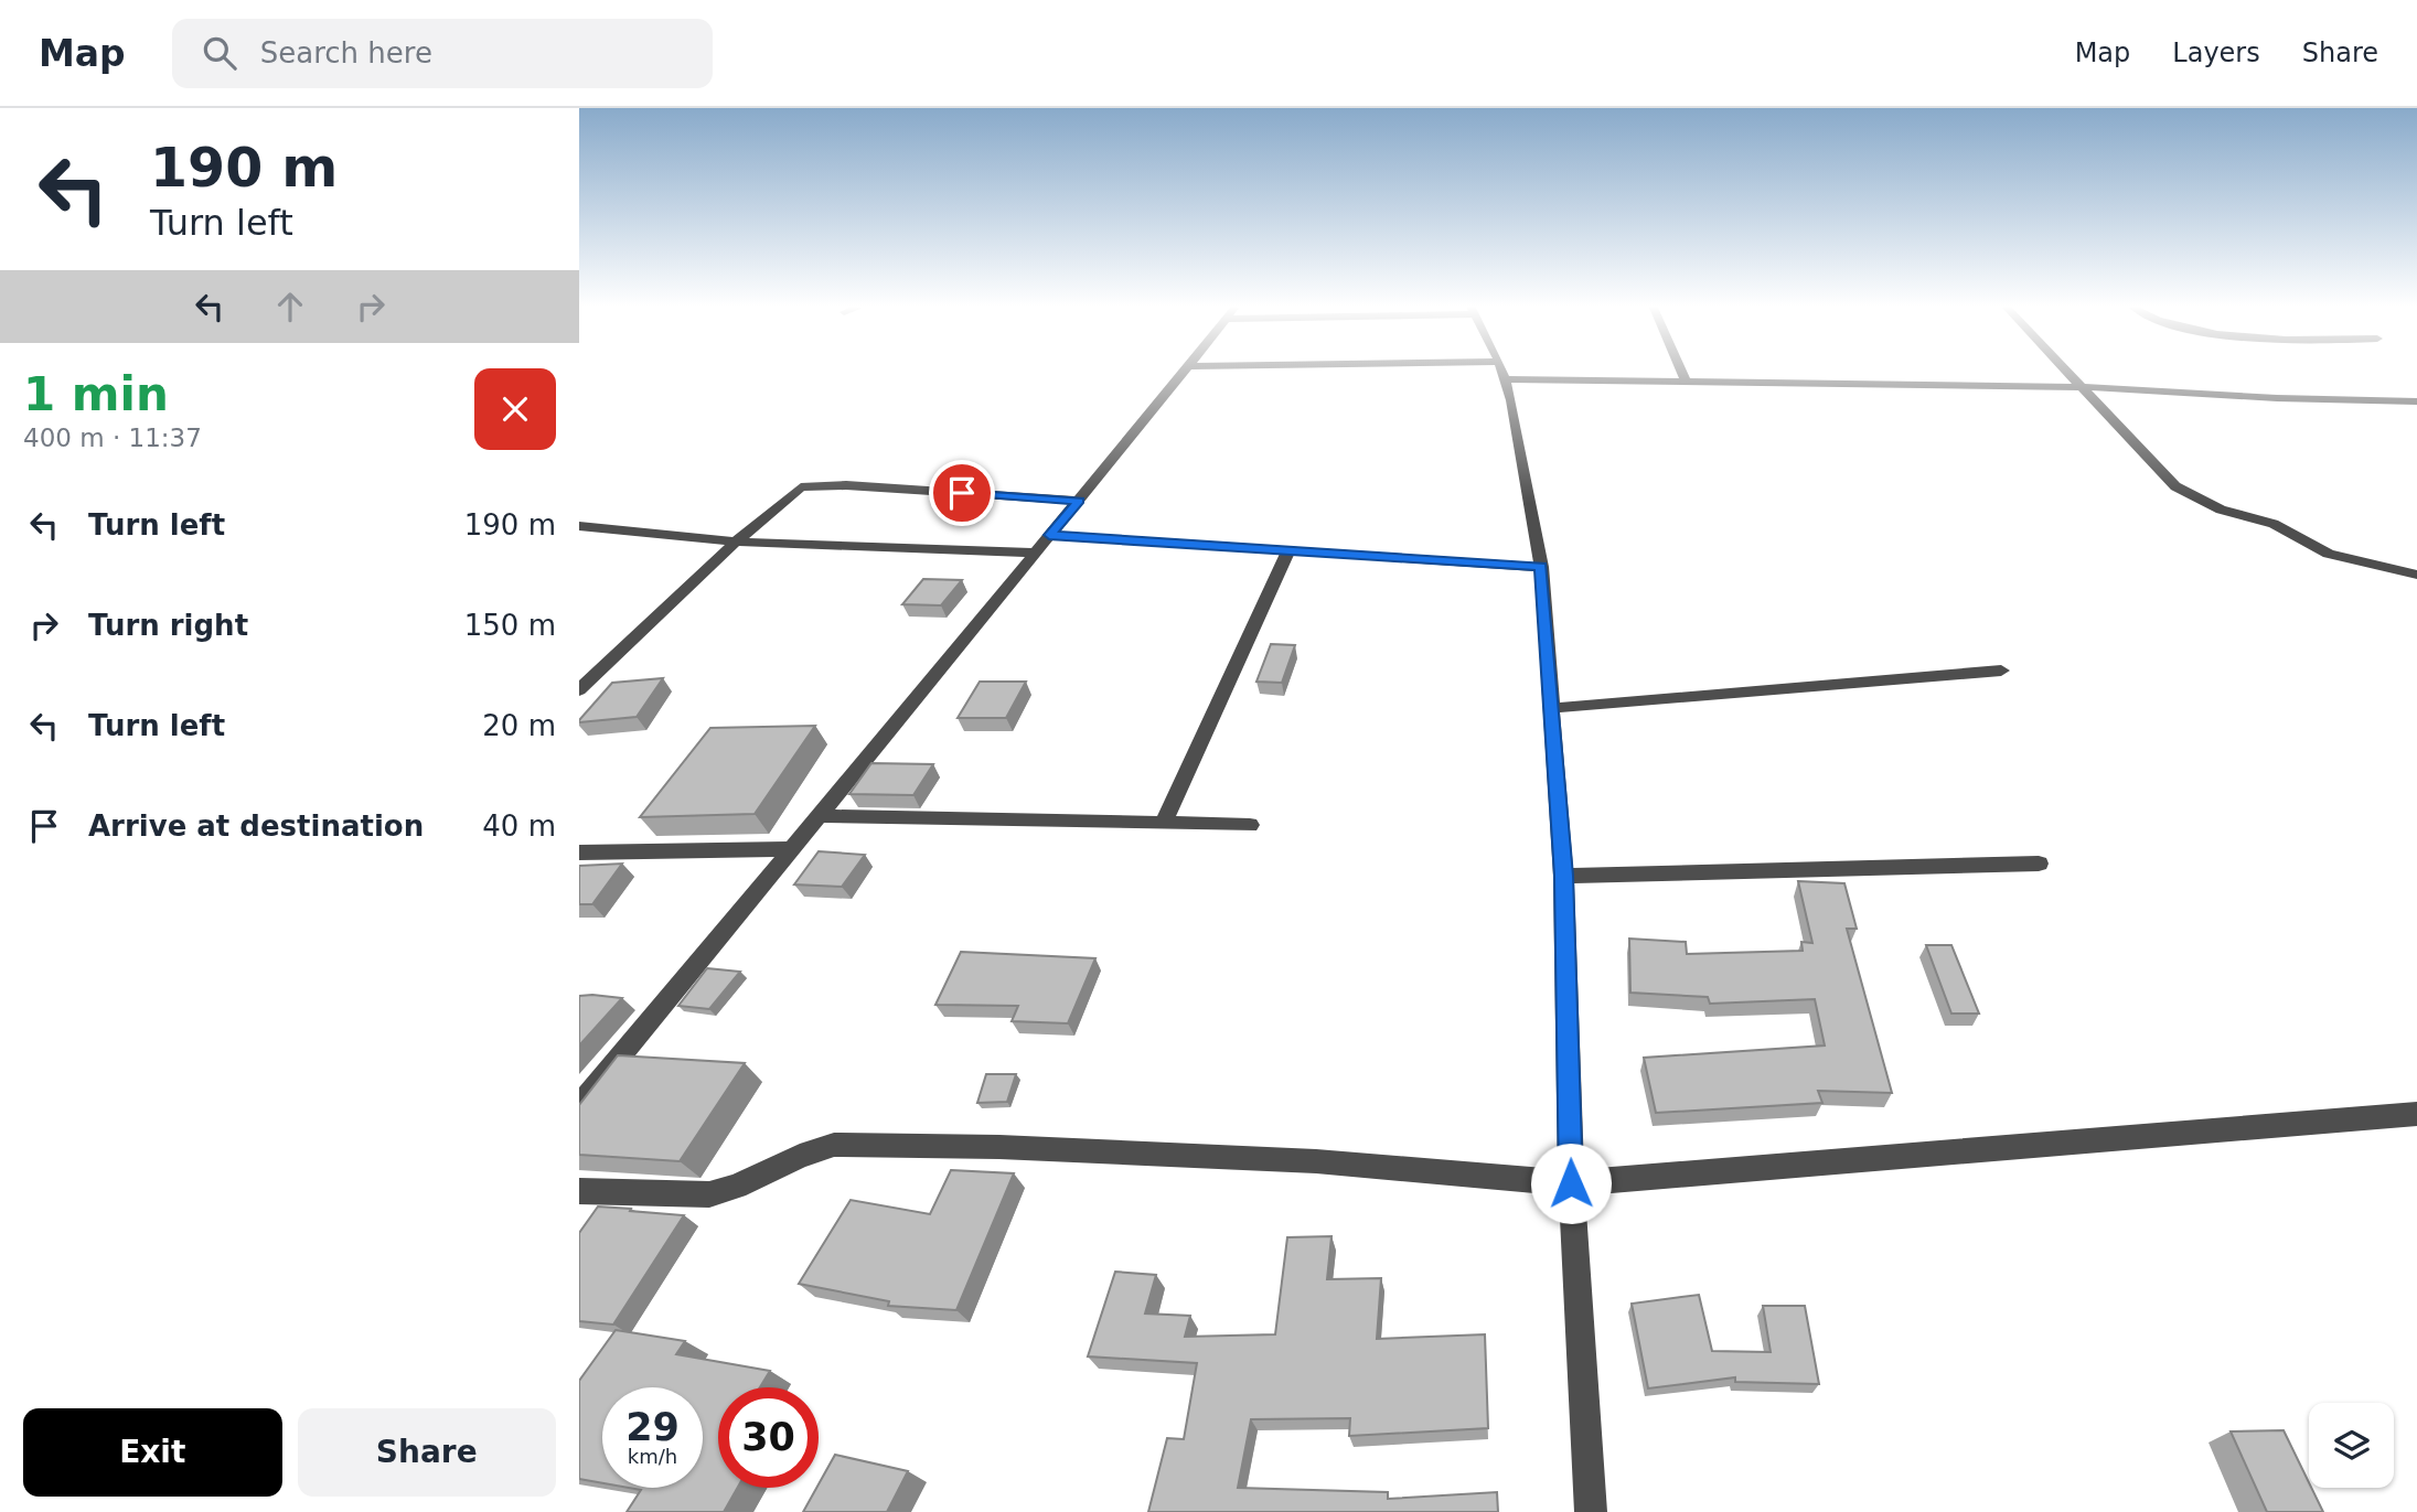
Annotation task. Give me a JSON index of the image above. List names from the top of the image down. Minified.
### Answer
{"page":{"header":"Map","search":"Search here","nav":["Map","Layers","Share"],"turn":["190 m","Turn left"],"heading":["1 min","400 m · 11:37"],"list":[{"name":"Turn left","value":"190 m"},{"name":"Turn right","value":"150 m"},{"name":"Turn left","value":"20 m"},{"name":"Arrive at destination","value":"40 m"}],"speed":"29 km/h","limit":"30","buttons":["Exit","Share"]}}
